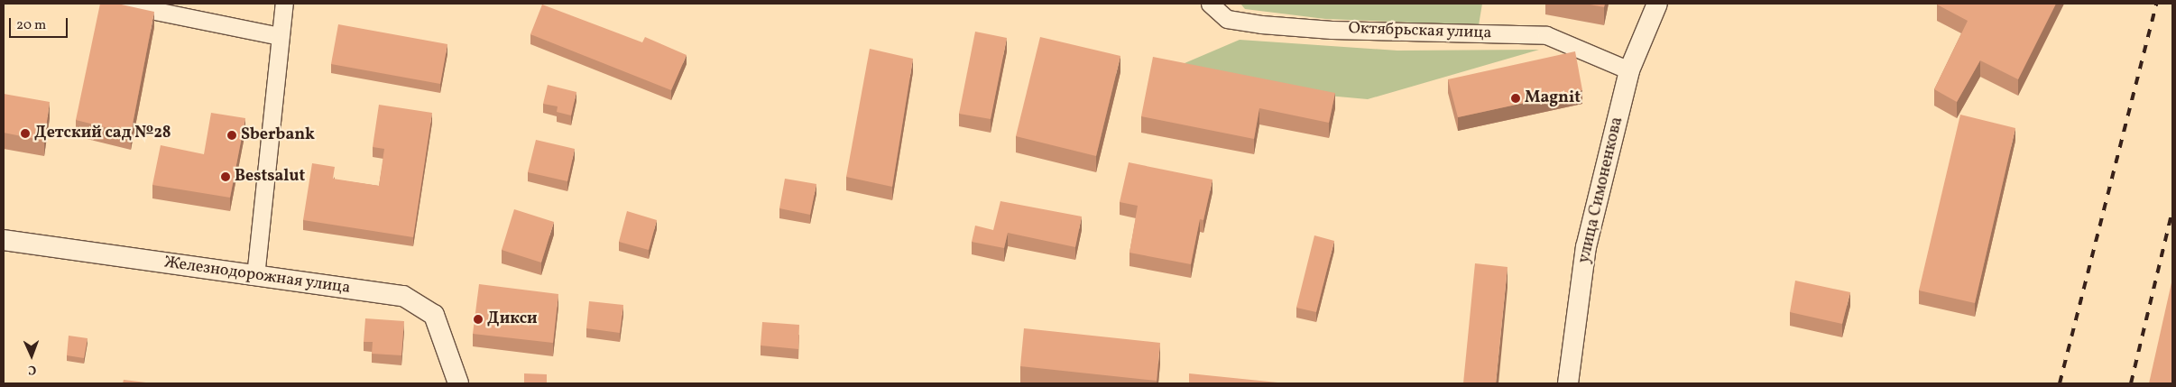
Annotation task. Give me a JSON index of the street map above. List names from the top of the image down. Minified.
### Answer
{"streets":{"street":["Октябрьская улица","улица Симоненкова","Железнодорожная улица"]},"crossings":[["Октябрьская улица","улица Симоненкова"]],"places":["Magnit","Детский сад №28","Sberbank","Bestsalut","Дикси"],"scale_bar":"20 m","north":"bottom"}
